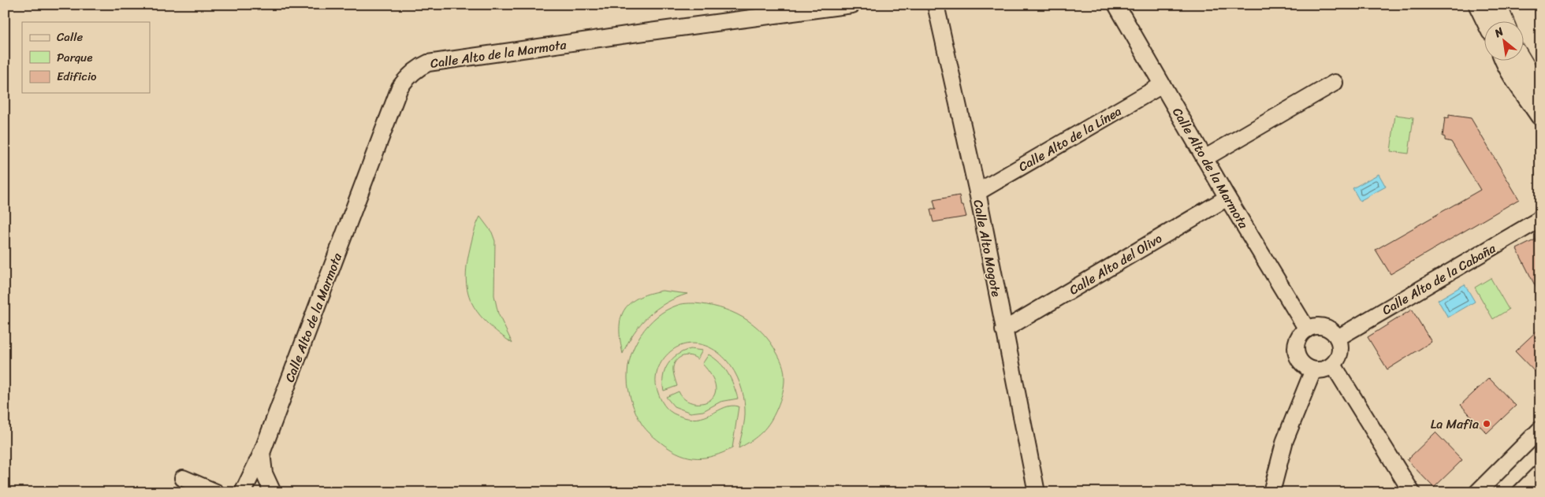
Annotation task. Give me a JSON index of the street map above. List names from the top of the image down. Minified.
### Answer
{"streets":{"street":["Calle Alto de la Marmota","Calle Alto de la Línea","Calle Alto Mogote","Calle Alto del Olivo","Calle Alto de la Cabaña"]},"crossings":[["Calle Alto de la Marmota","Calle Alto de la Línea"],["Calle Alto de la Marmota","Calle Alto del Olivo"],["Calle Alto de la Marmota","Calle Alto de la Cabaña"],["Calle Alto de la Línea","Calle Alto Mogote"],["Calle Alto Mogote","Calle Alto del Olivo"]],"places":["La Mafia"],"legend":["Calle","Parque","Edificio"],"north":"top left"}
